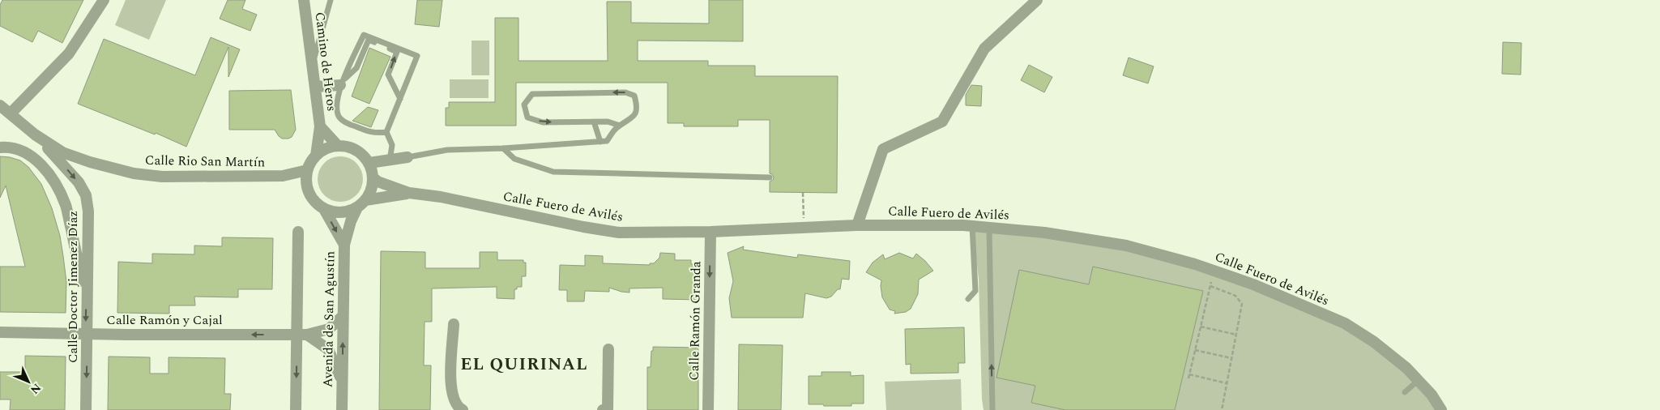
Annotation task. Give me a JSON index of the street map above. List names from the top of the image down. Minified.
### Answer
{"streets":{"street":["Camino de Heros","Calle Rio San Martín","Calle Fuero de Avilés","Calle Doctor Jimenez Díaz","Avenida de San Agustín","Calle Ramón y Cajal","Calle Ramón Granda"]},"crossings":[["Camino de Heros","Calle Fuero de Avilés"],["Camino de Heros","Avenida de San Agustín"],["Calle Rio San Martín","Calle Doctor Jimenez Díaz"],["Calle Fuero de Avilés","Avenida de San Agustín"],["Calle Fuero de Avilés","Calle Ramón Granda"],["Calle Doctor Jimenez Díaz","Calle Ramón y Cajal"],["Avenida de San Agustín","Calle Ramón y Cajal"]],"one_way":["Calle Doctor Jimenez Díaz","Calle Ramón y Cajal"],"districts":["EL QUIRINAL"],"north":"bottom right"}
